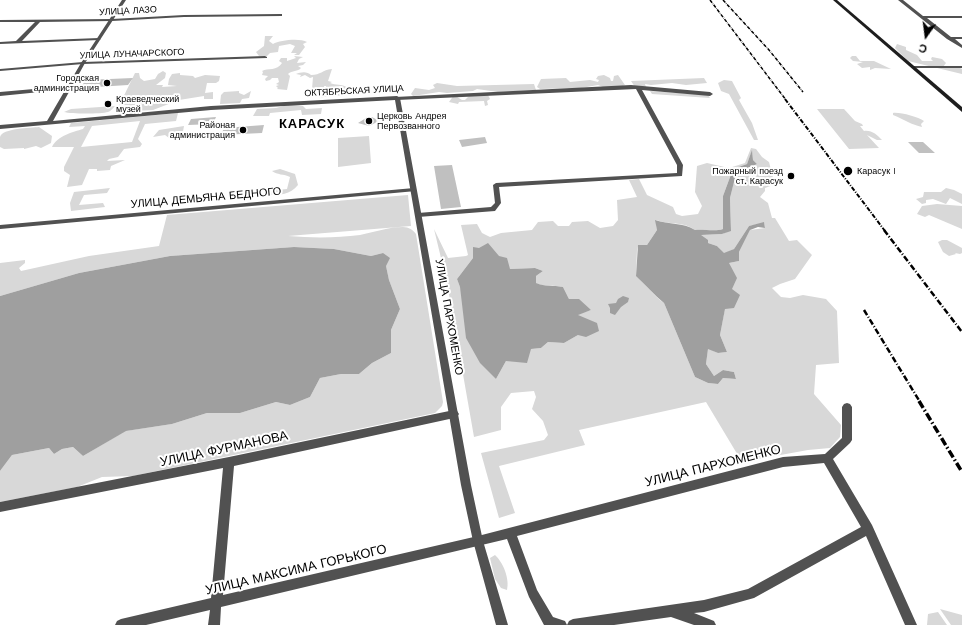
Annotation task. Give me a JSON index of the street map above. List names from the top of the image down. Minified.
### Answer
{"streets":{"street":["УЛИЦА ЛАЗО","УЛИЦА ЛУНАЧАРСКОГО","ОКТЯБРЬСКАЯ УЛИЦА","УЛИЦА ДЕМЬЯНА БЕДНОГО","УЛИЦА ПАРХОМЕНКО","УЛИЦА ФУРМАНОВА","УЛИЦА МАКСИМА ГОРЬКОГО"]},"crossings":[["ОКТЯБРЬСКАЯ УЛИЦА","УЛИЦА ПАРХОМЕНКО"],["УЛИЦА ДЕМЬЯНА БЕДНОГО","УЛИЦА ПАРХОМЕНКО"],["УЛИЦА ПАРХОМЕНКО","УЛИЦА ФУРМАНОВА"],["УЛИЦА ПАРХОМЕНКО","УЛИЦА МАКСИМА ГОРЬКОГО"]],"districts":["КАРАСУК"],"places":["Городская администрация","Краеведческий музей","Церковь Андрея Первозванного","Районая администрация","Карасук I","Пожарный поезд ст. Карасук"],"north":"bottom"}
